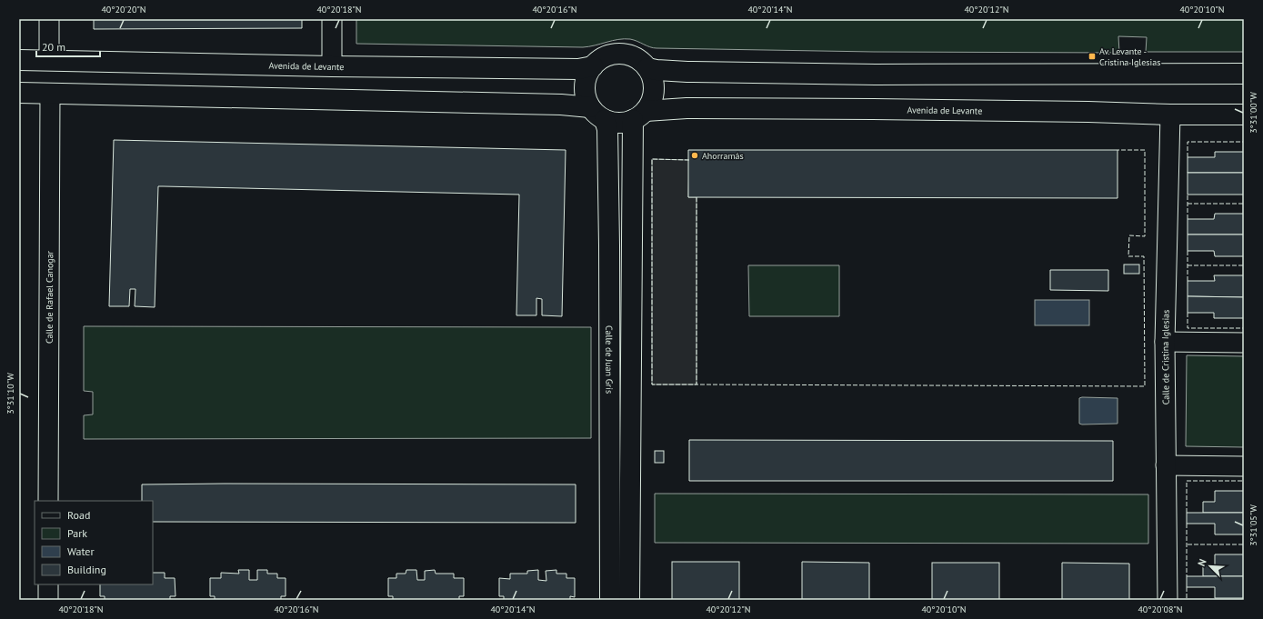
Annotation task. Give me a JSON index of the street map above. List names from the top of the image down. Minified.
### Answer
{"streets":{"street":["Avenida de Levante","Calle de Rafael Canogar","Calle de Cristina Iglesias","Calle de Juan Gris"]},"crossings":[["Avenida de Levante","Calle de Cristina Iglesias"],["Avenida de Levante","Calle de Juan Gris"]],"places":{"transit":["Av. Levante - Cristina Iglesias"],"other":["Ahorramás"]},"legend":["Road","Park","Water","Building"],"scale_bar":"20 m","north":"top left","coordinates":["40°20'20\"N","40°20'18\"N","40°20'16\"N","40°20'14\"N","40°20'12\"N","40°20'10\"N","3°31'00\"W","3°31'10\"W","3°31'05\"W","40°20'08\"N"]}
